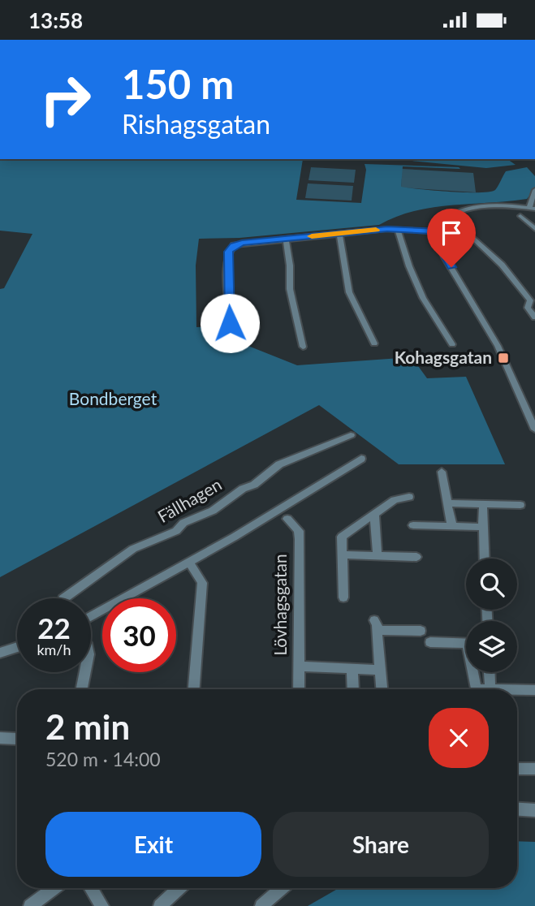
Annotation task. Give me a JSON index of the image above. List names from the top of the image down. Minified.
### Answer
{"streets":{"street":["Fällhagen","Lövhagsgatan"]},"parks":["Bondberget"],"places":{"transit":["Kohagsgatan"]},"page":{"status":"13:58","turn":["150 m","Rishagsgatan"],"speed":"22 km/h","limit":"30","heading":["2 min","520 m · 14:00"],"buttons":["Exit","Share"]}}
